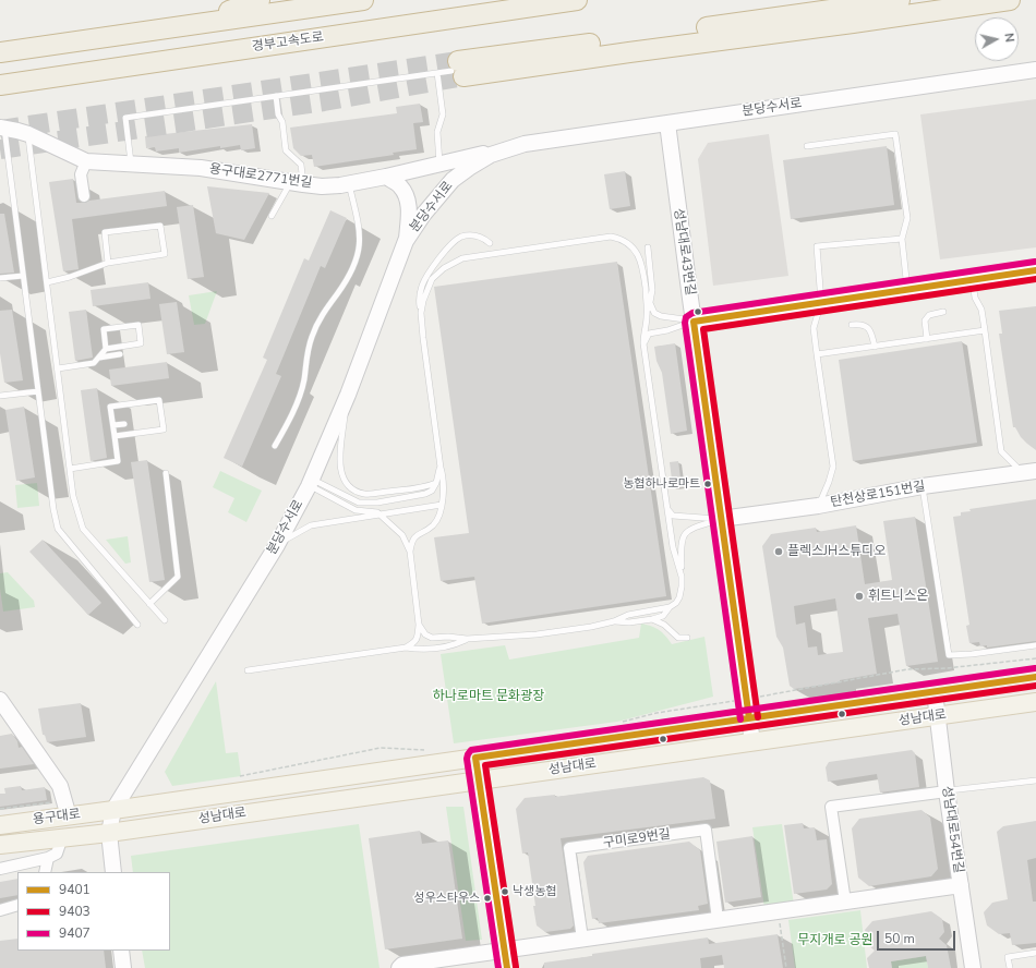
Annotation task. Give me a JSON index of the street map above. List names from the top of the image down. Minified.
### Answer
{"streets":{"highway":["경부고속도로"],"main road":["성남대로","용구대로"],"street":["분당수서로","용구대로2771번길","성남대로43번길","탄천상로151번길","성남대로54번길","구미로9번길"]},"crossings":[["분당수서로","용구대로2771번길"],["분당수서로","성남대로43번길"],["분당수서로","성남대로"],["분당수서로","용구대로"],["성남대로43번길","탄천상로151번길"],["성남대로43번길","성남대로"],["성남대로","용구대로"],["성남대로","성남대로54번길"]],"parks":["하나로마트 문화광장","무지개로 공원"],"places":["농협하나로마트","플렉스JH스튜디오","휘트니스온","낙생농협","성우스타우스"],"lines":["transit line 9407","transit line 9401","transit line 9403"],"legend":["9401","9403","9407"],"scale_bar":"50 m","north":"right"}
